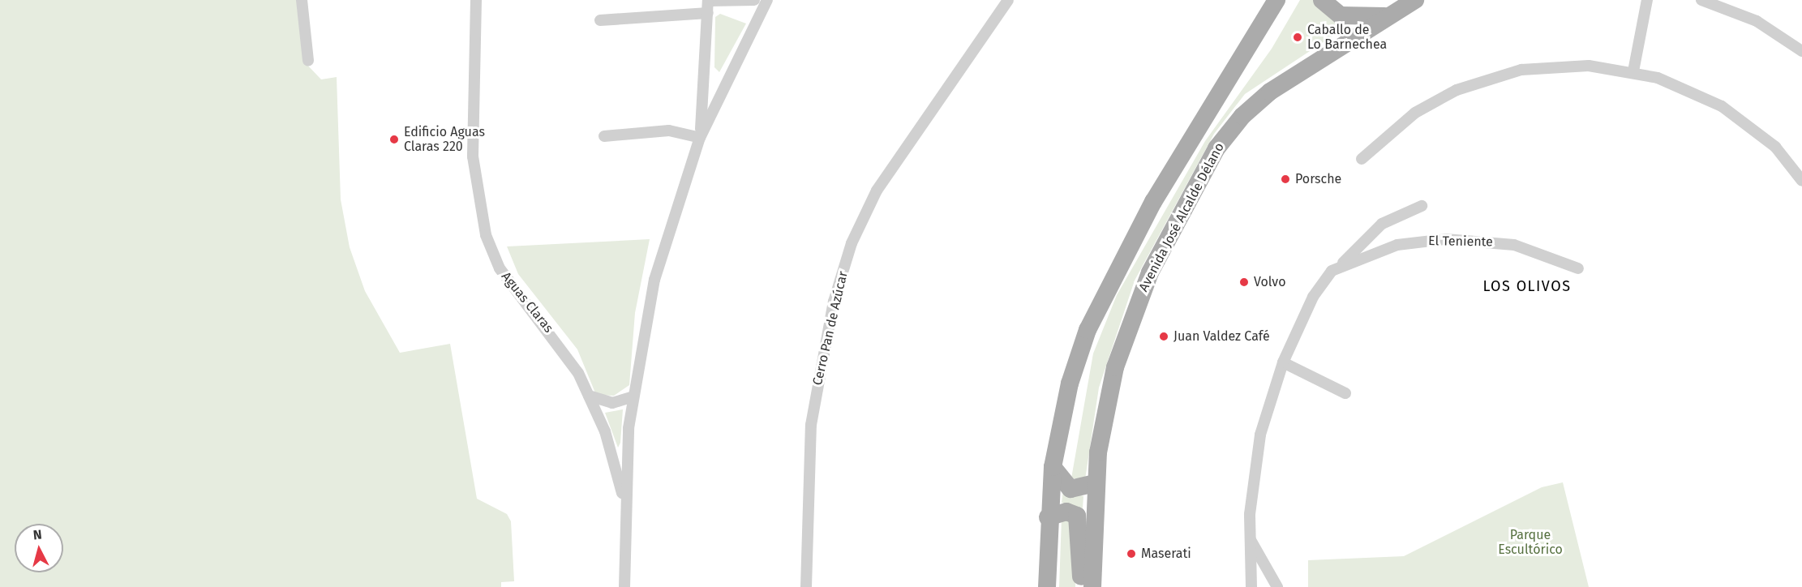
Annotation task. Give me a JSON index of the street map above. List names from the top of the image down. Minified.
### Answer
{"streets":{"main road":["Avenida José Alcalde Délano"],"street":["El Teniente","Aguas Claras","Cerro Pan de Azúcar"]},"districts":["LOS OLIVOS"],"parks":["Parque Escultórico"],"places":["Caballo de Lo Barnechea","Edificio Aguas Claras 220","Porsche","Volvo","Juan Valdez Café","Maserati"],"north":"top"}
